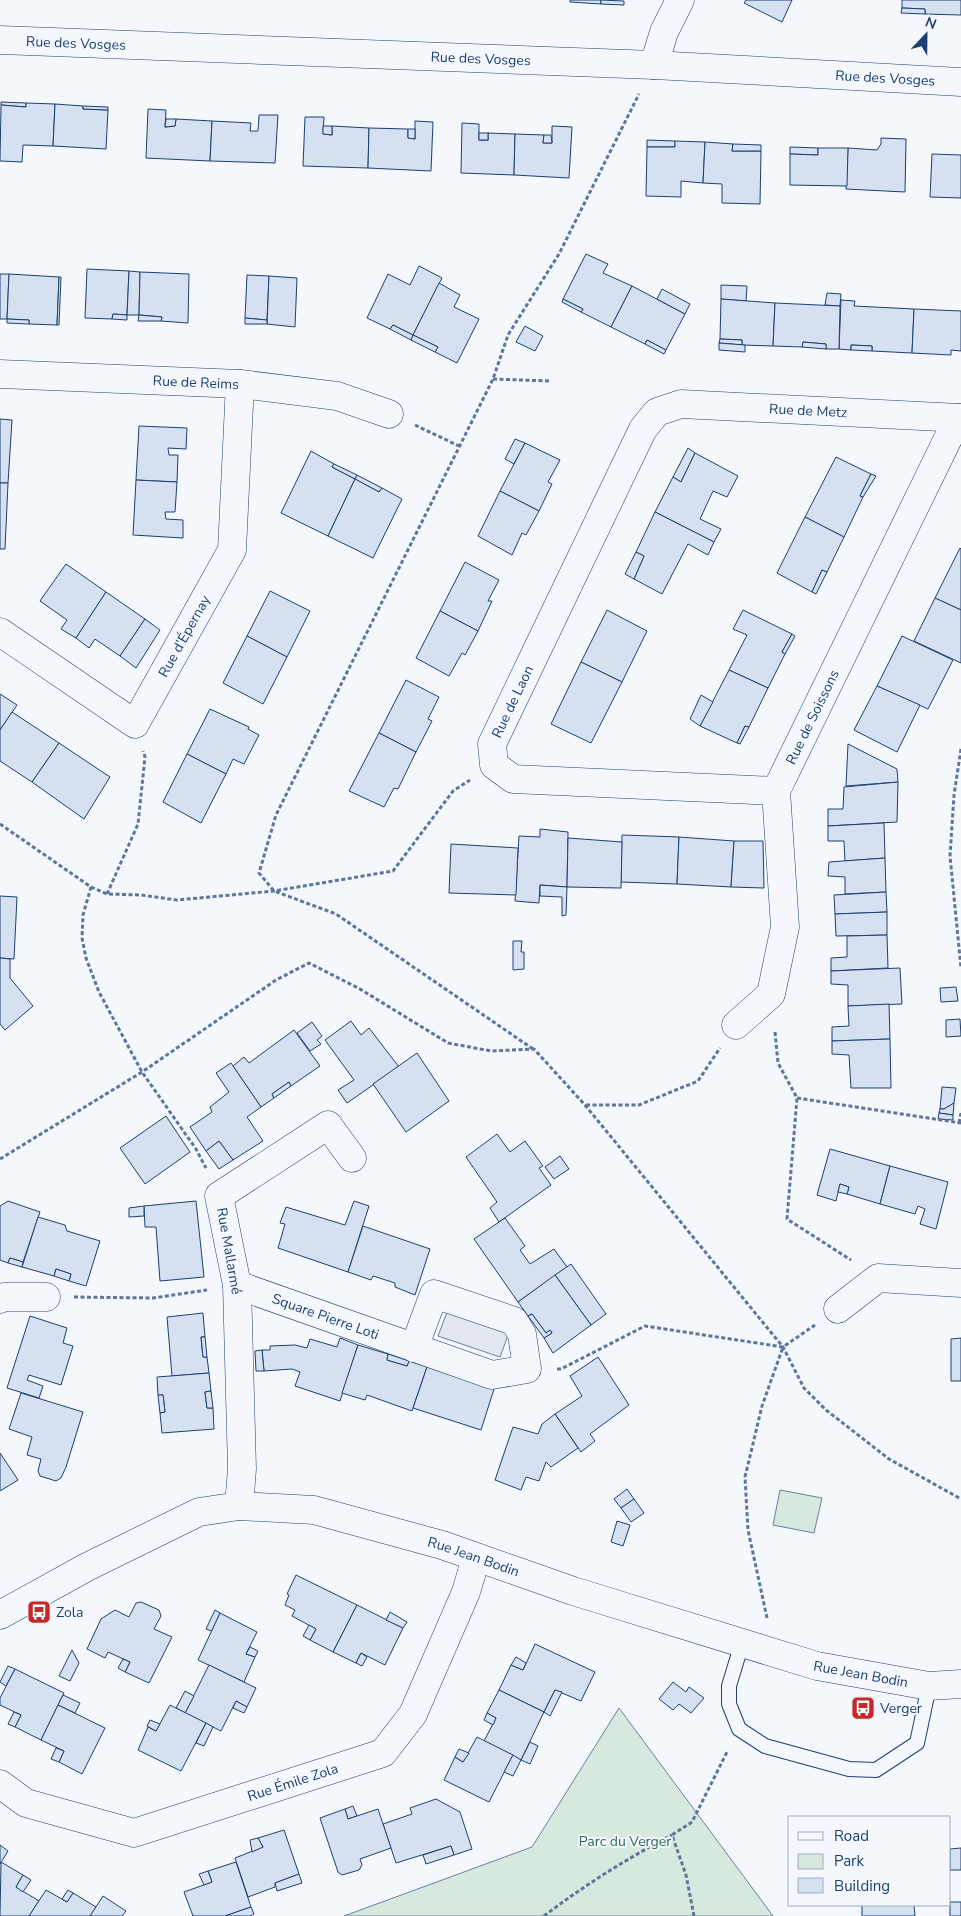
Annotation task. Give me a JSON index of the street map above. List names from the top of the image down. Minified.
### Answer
{"streets":{"street":["Rue des Vosges","Rue de Reims","Rue de Metz","Rue d’Épernay","Rue de Laon","Rue de Soissons","Rue Mallarmé","Square Pierre Loti","Rue Jean Bodin","Rue Émile Zola"]},"crossings":[["Rue de Reims","Rue d’Épernay"],["Rue de Metz","Rue de Laon"],["Rue de Metz","Rue de Soissons"],["Rue Mallarmé","Square Pierre Loti"],["Rue Mallarmé","Rue Jean Bodin"],["Rue Jean Bodin","Rue Émile Zola"]],"parks":["Parc du Verger"],"places":{"bus stop":["Zola","Verger"]},"legend":["Road","Park","Building"],"north":"top"}
